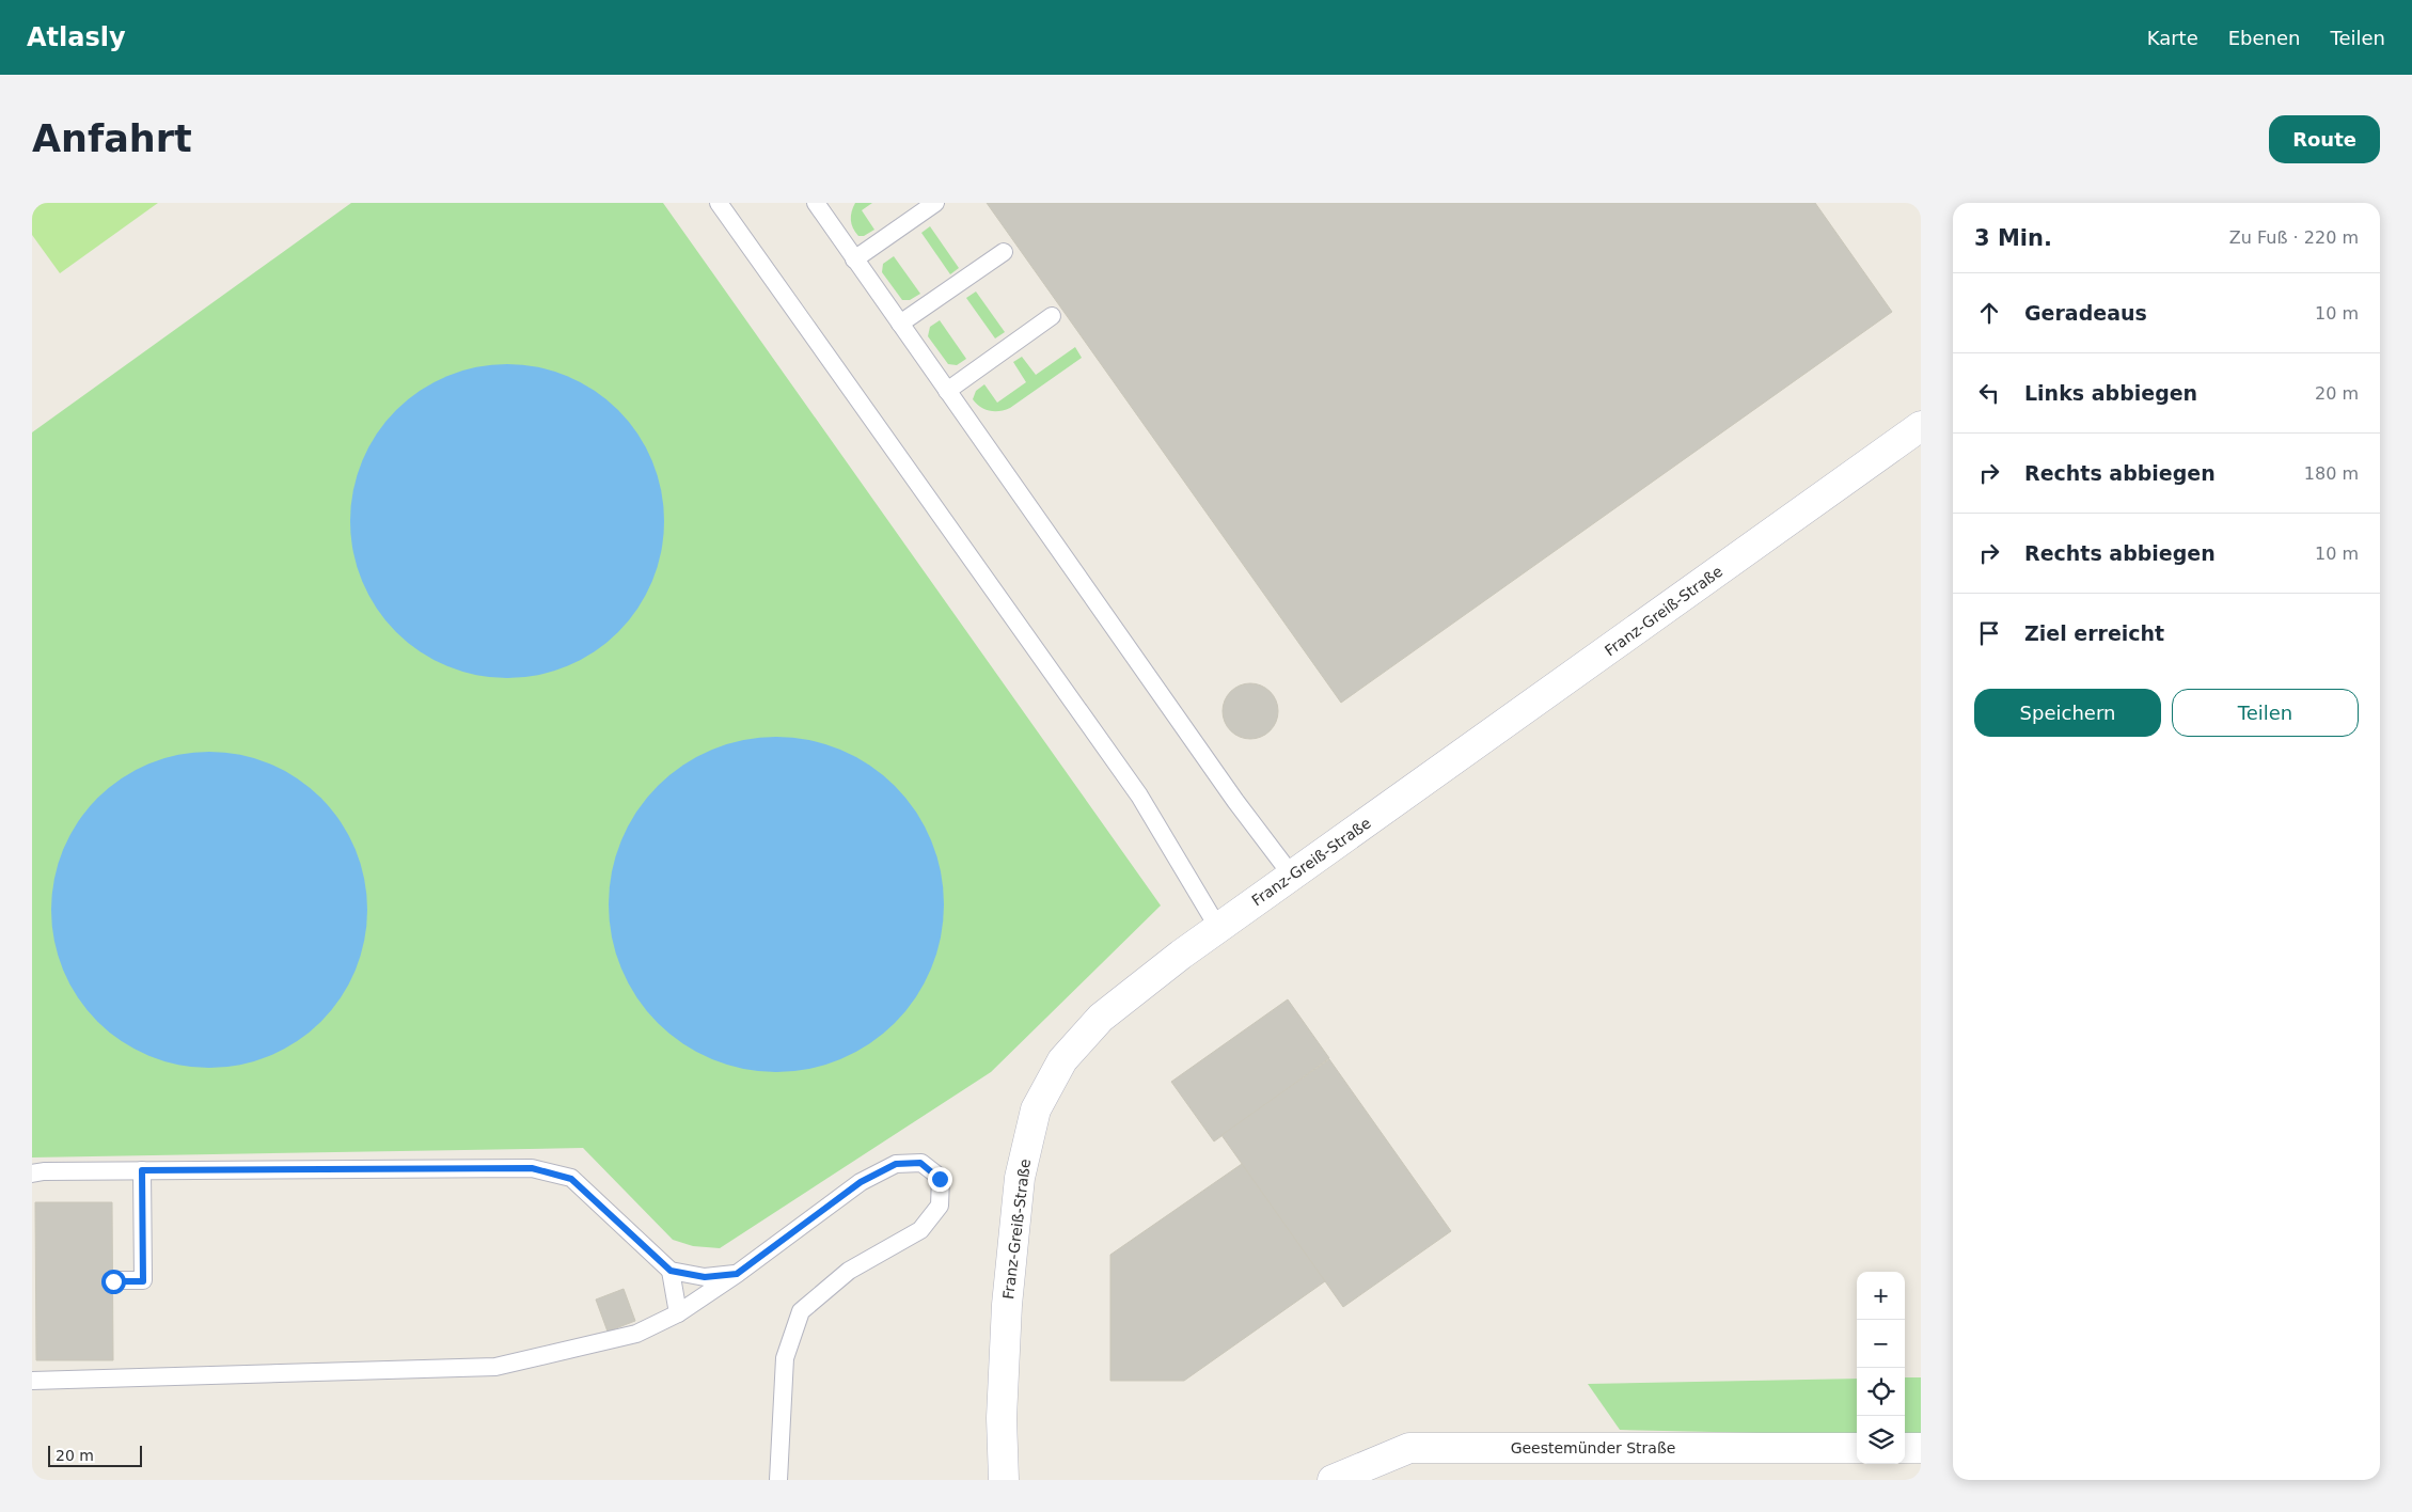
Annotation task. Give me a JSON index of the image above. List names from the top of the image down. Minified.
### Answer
{"streets":{"street":["Franz-Greiß-Straße","Geestemünder Straße"]},"scale_bar":"20 m","page":{"header":"Atlasly","nav":["Karte","Ebenen","Teilen"],"buttons":["Route",["Speichern","Teilen"]],"title":"Anfahrt","heading":["3 Min.","Zu Fuß · 220 m"],"list":[["Geradeaus","10 m"],["Links abbiegen","20 m"],["Rechts abbiegen","180 m"],["Rechts abbiegen","10 m"],"Ziel erreicht"],"map_buttons":["+","−"],"scale":"20 m"}}
